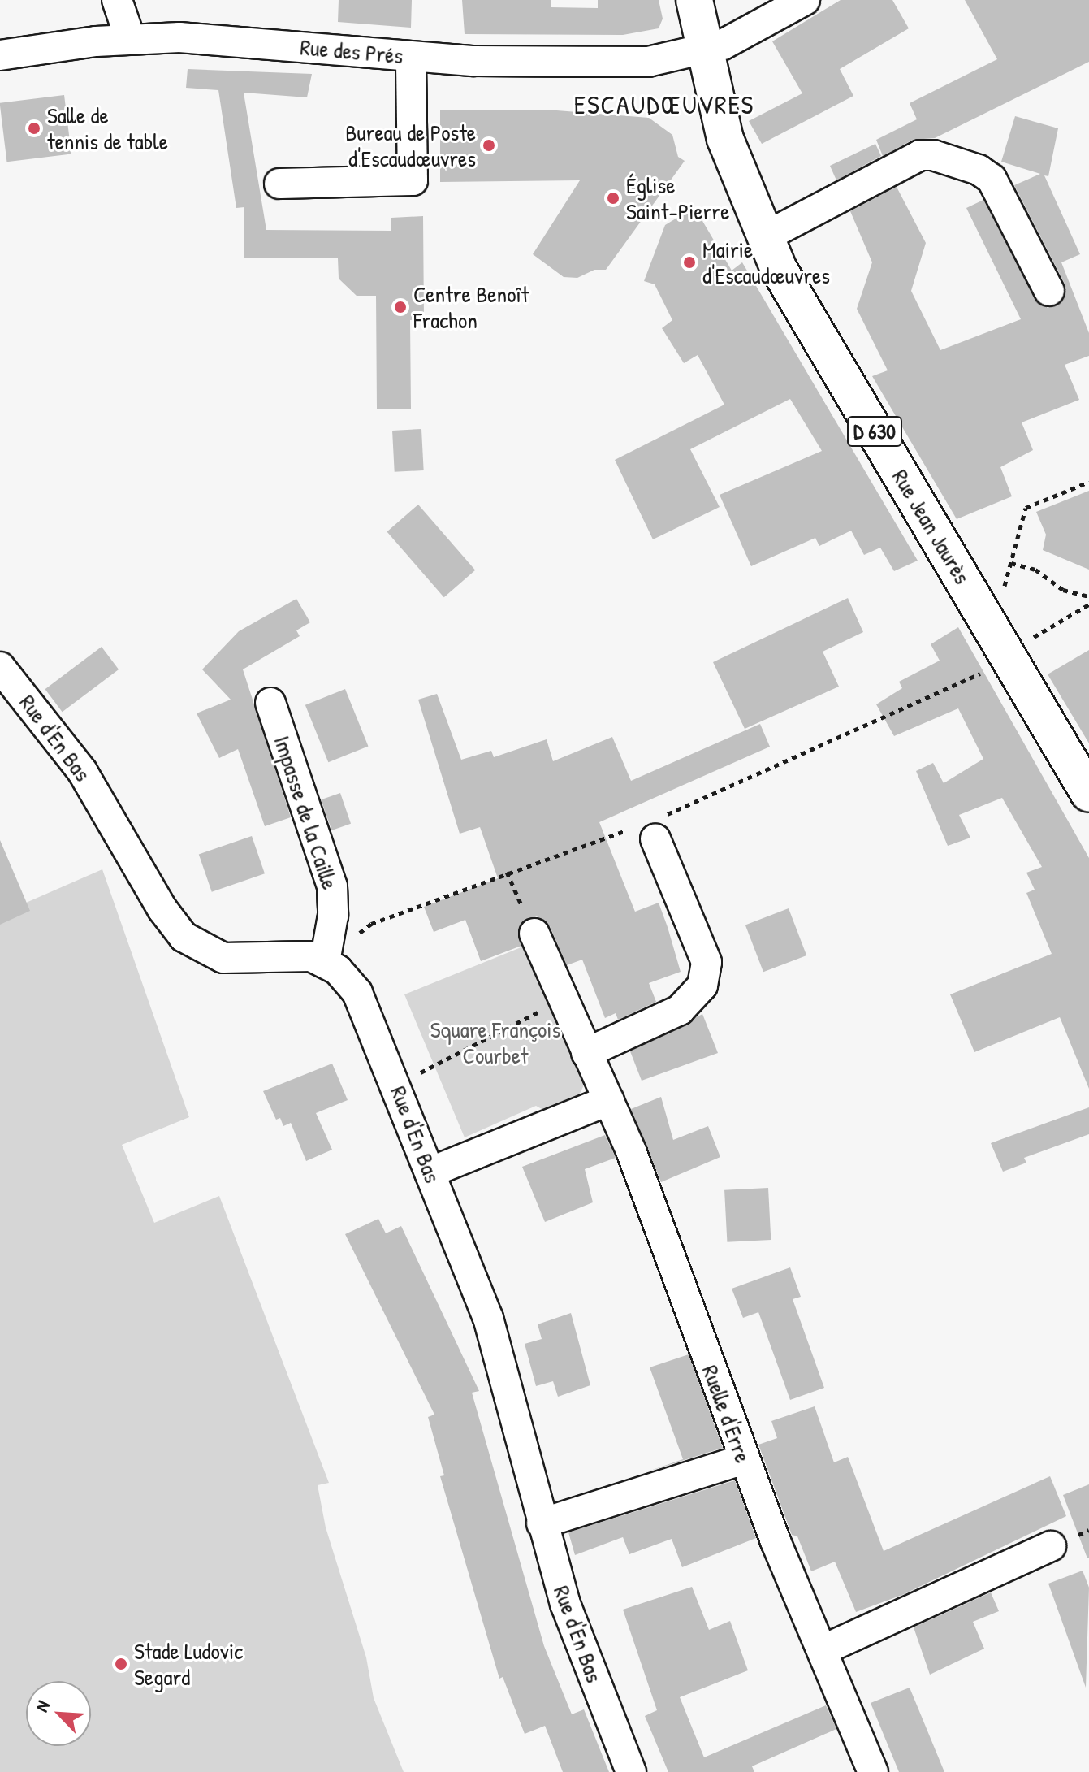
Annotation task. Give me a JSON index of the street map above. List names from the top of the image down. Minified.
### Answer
{"streets":{"main road":["D 630","Rue Jean Jaurès"],"street":["Rue des Prés","Rue d'En Bas","Impasse de la Caille","Ruelle d'Erre"]},"crossings":[["Rue des Prés","Rue Jean Jaurès"],["Rue d'En Bas","Impasse de la Caille"]],"districts":["ESCAUDŒUVRES"],"parks":["Square François Courbet"],"places":["Salle de tennis de table","Bureau de Poste d'Escaudœuvres","Église Saint-Pierre","Mairie d'Escaudœuvres","Centre Benoît Frachon","Stade Ludovic Segard"],"north":"top left"}
